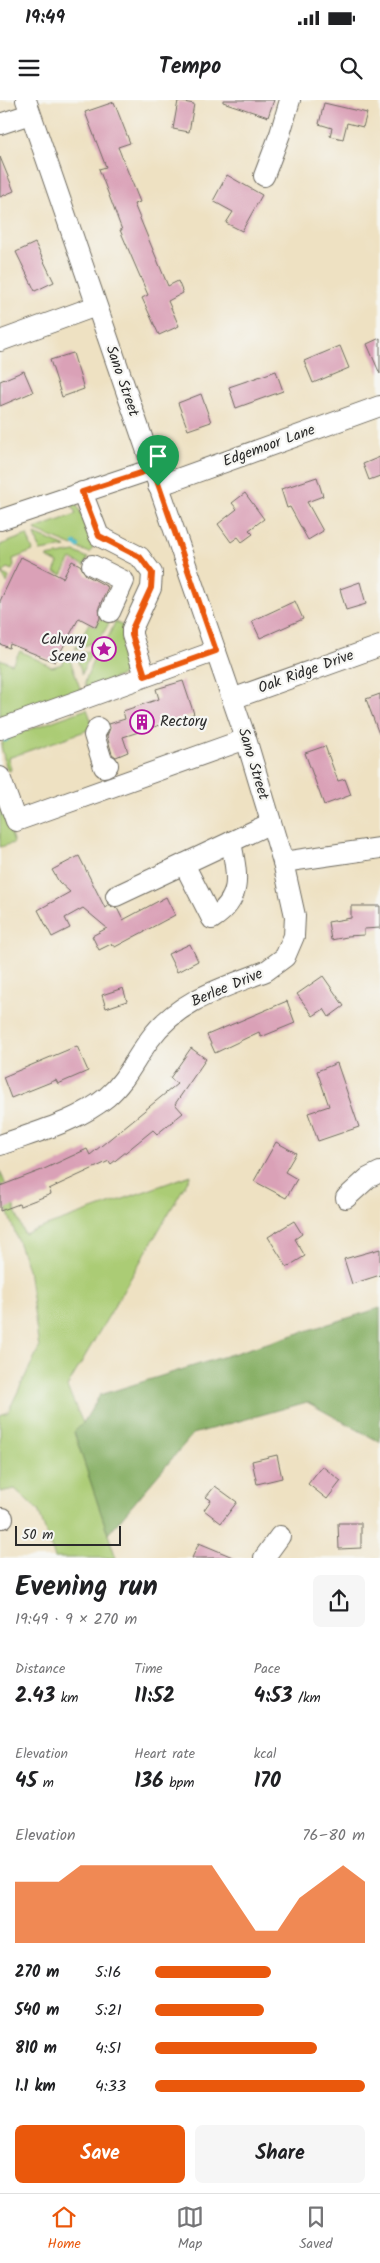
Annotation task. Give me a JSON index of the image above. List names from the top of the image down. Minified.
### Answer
{"streets":{"street":["Sano Street","Edgemoor Lane","Oak Ridge Drive","Berlee Drive"]},"crossings":[["Sano Street","Edgemoor Lane"],["Sano Street","Oak Ridge Drive"],["Sano Street","Berlee Drive"]],"places":{"place":["Calvary Scene"],"building":["Rectory"]},"scale_bar":"50 m","page":{"status":"19:49","header":"Tempo","scale":"50 m","heading":["Evening run","19:49 · 9 × 270 m"],"stats":[["Distance","2.43 km"],["Time","11:52"],["Pace","4:53 /km"],["Elevation","45 m"],["Heart rate","136 bpm"],["kcal","170"]],"chart":["Elevation","76–80 m"],"list":[{"name":"270 m","note":"5:16"},{"name":"540 m","note":"5:21"},{"name":"810 m","note":"4:51"},{"name":"1.1 km","note":"4:33"}],"buttons":["Save","Share"],"tabs":["Home","Map","Saved"]}}
